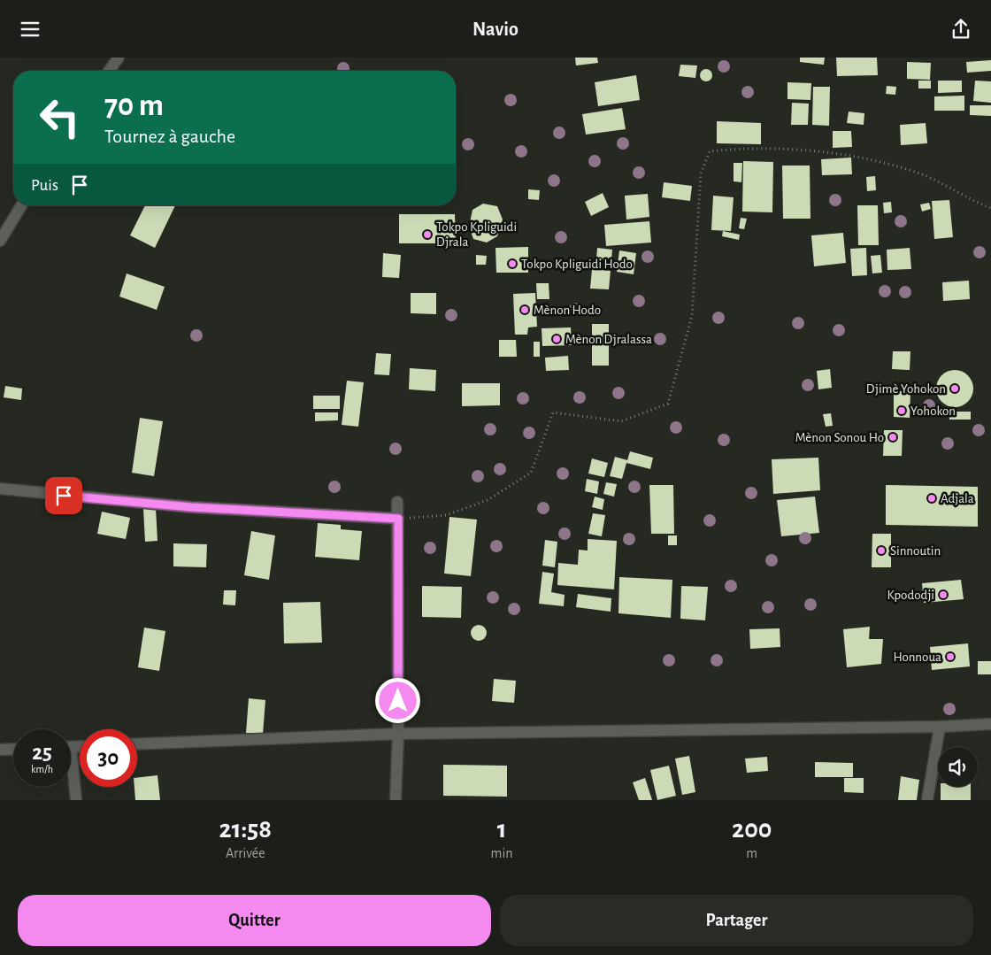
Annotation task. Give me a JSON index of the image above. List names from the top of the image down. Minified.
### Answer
{"places":["Tokpo Kpliguidi Djrala","Tokpo Kpliguidi Hodo","Mènon Hodo","Mènon Djralassa","Djimè Yohokon","Yohokon","Mènon Sonou Ho","Adjala","Sinnoutin","Kpododji","Honnoua"],"page":{"header":"Navio","turn":["70 m","Tournez à gauche"],"then":"Puis","speed":"25 km/h","limit":"30","eta":["21:58","Arrivée","1","min","200","m"],"buttons":["Quitter","Partager"]}}
